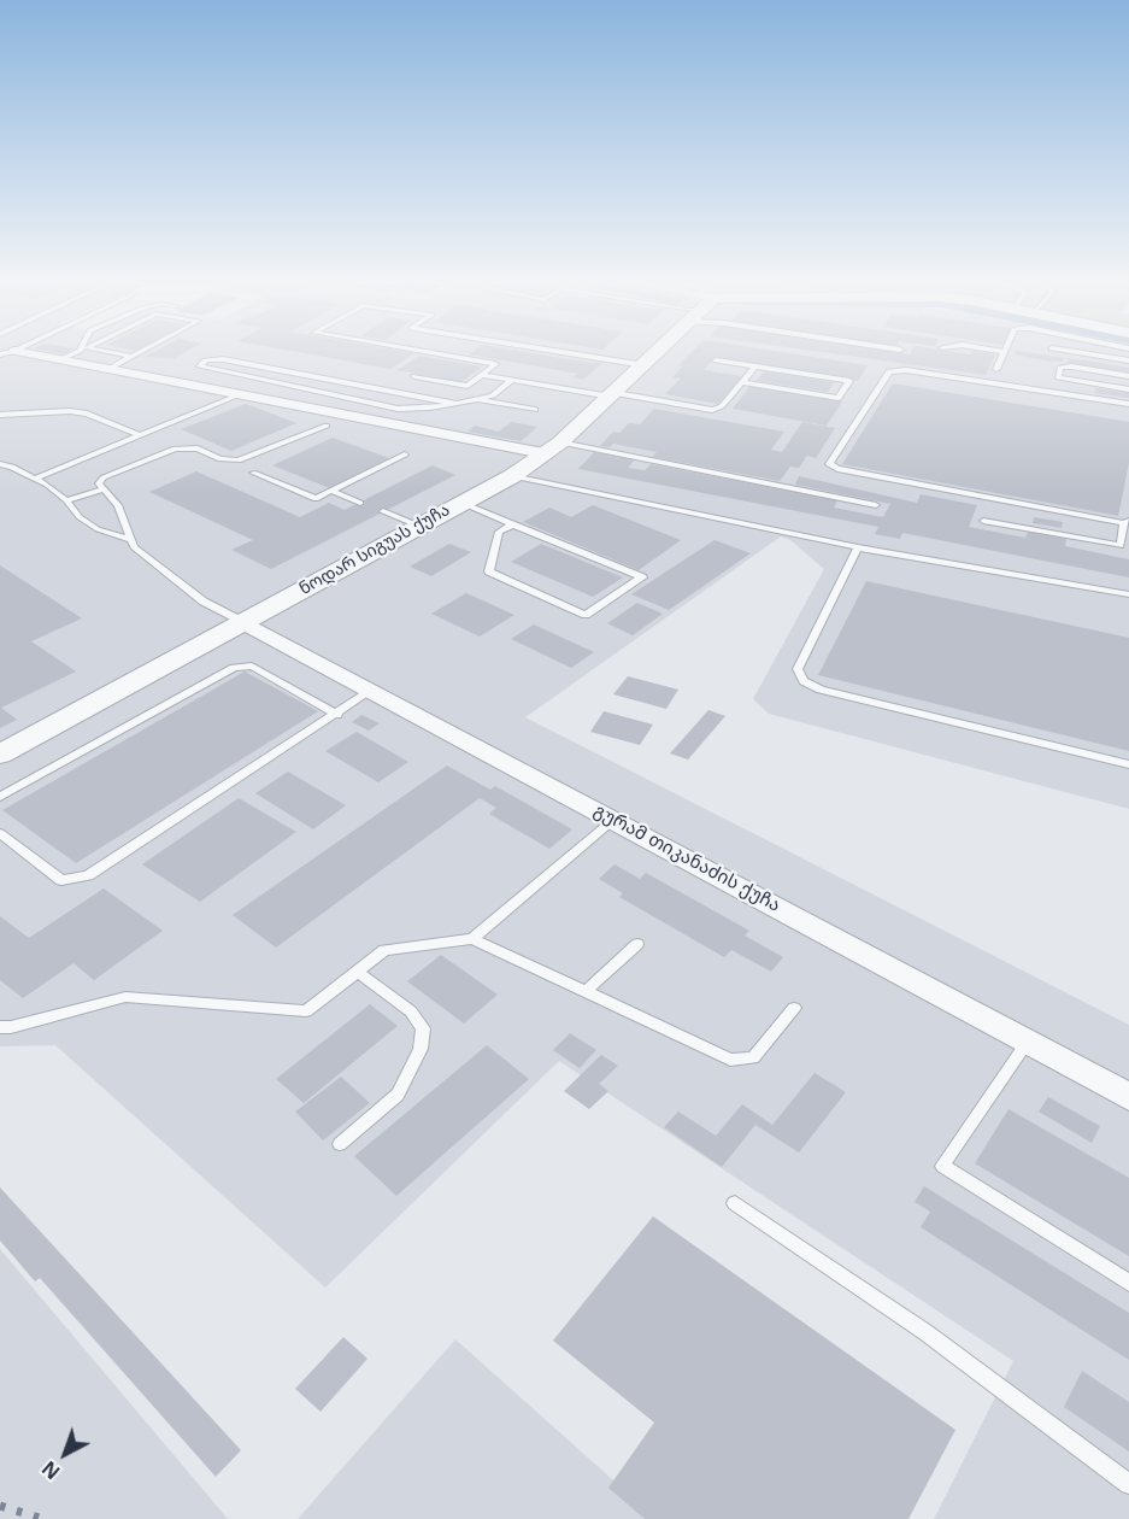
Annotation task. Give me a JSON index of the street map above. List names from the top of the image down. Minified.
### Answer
{"streets":{"street":["ნოდარ სიგუას ქუჩა","გურამ თიკანაძის ქუჩა"]},"crossings":[["ნოდარ სიგუას ქუჩა","გურამ თიკანაძის ქუჩა"]],"north":"bottom left"}
